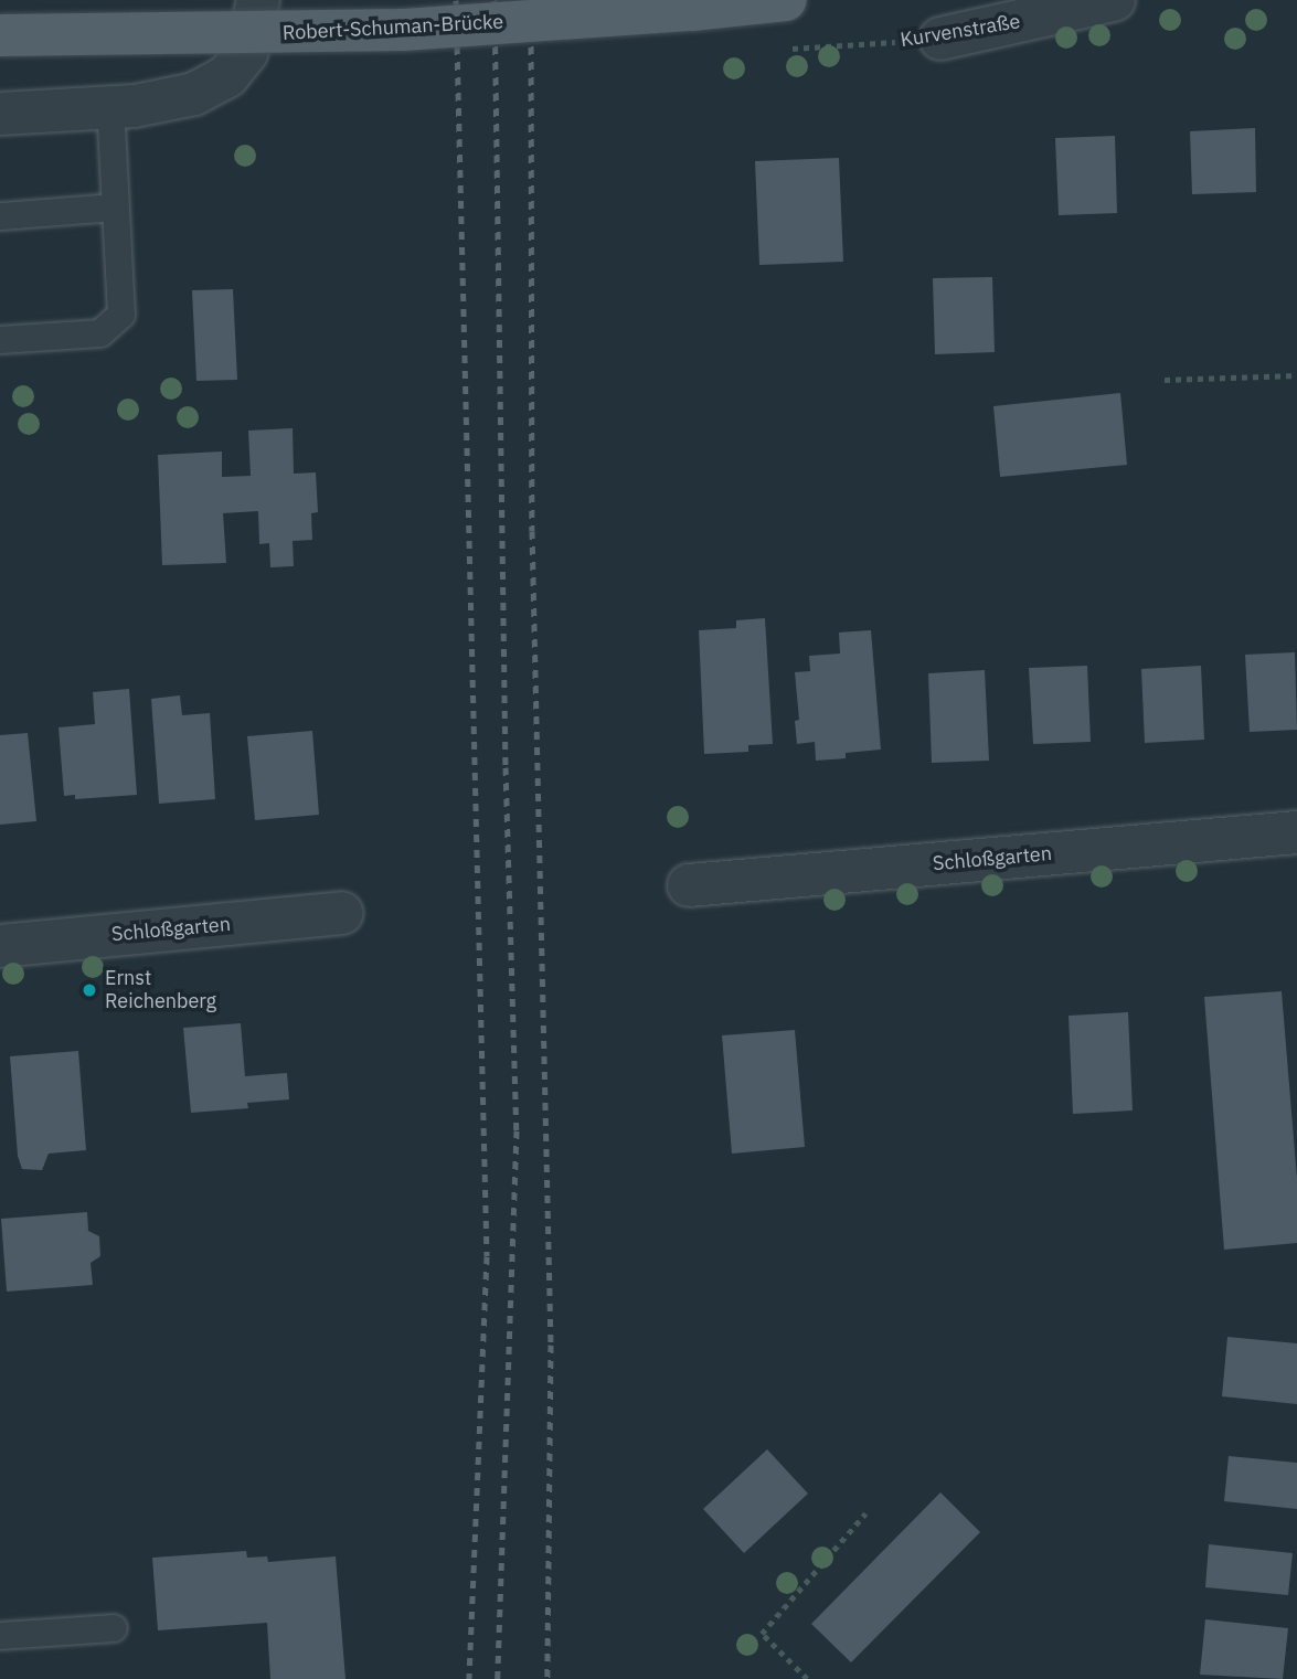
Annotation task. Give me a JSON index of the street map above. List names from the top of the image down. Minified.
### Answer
{"streets":{"main road":["Robert-Schuman-Brücke"],"street":["Kurvenstraße","Schloßgarten"]},"places":["Ernst Reichenberg"]}
